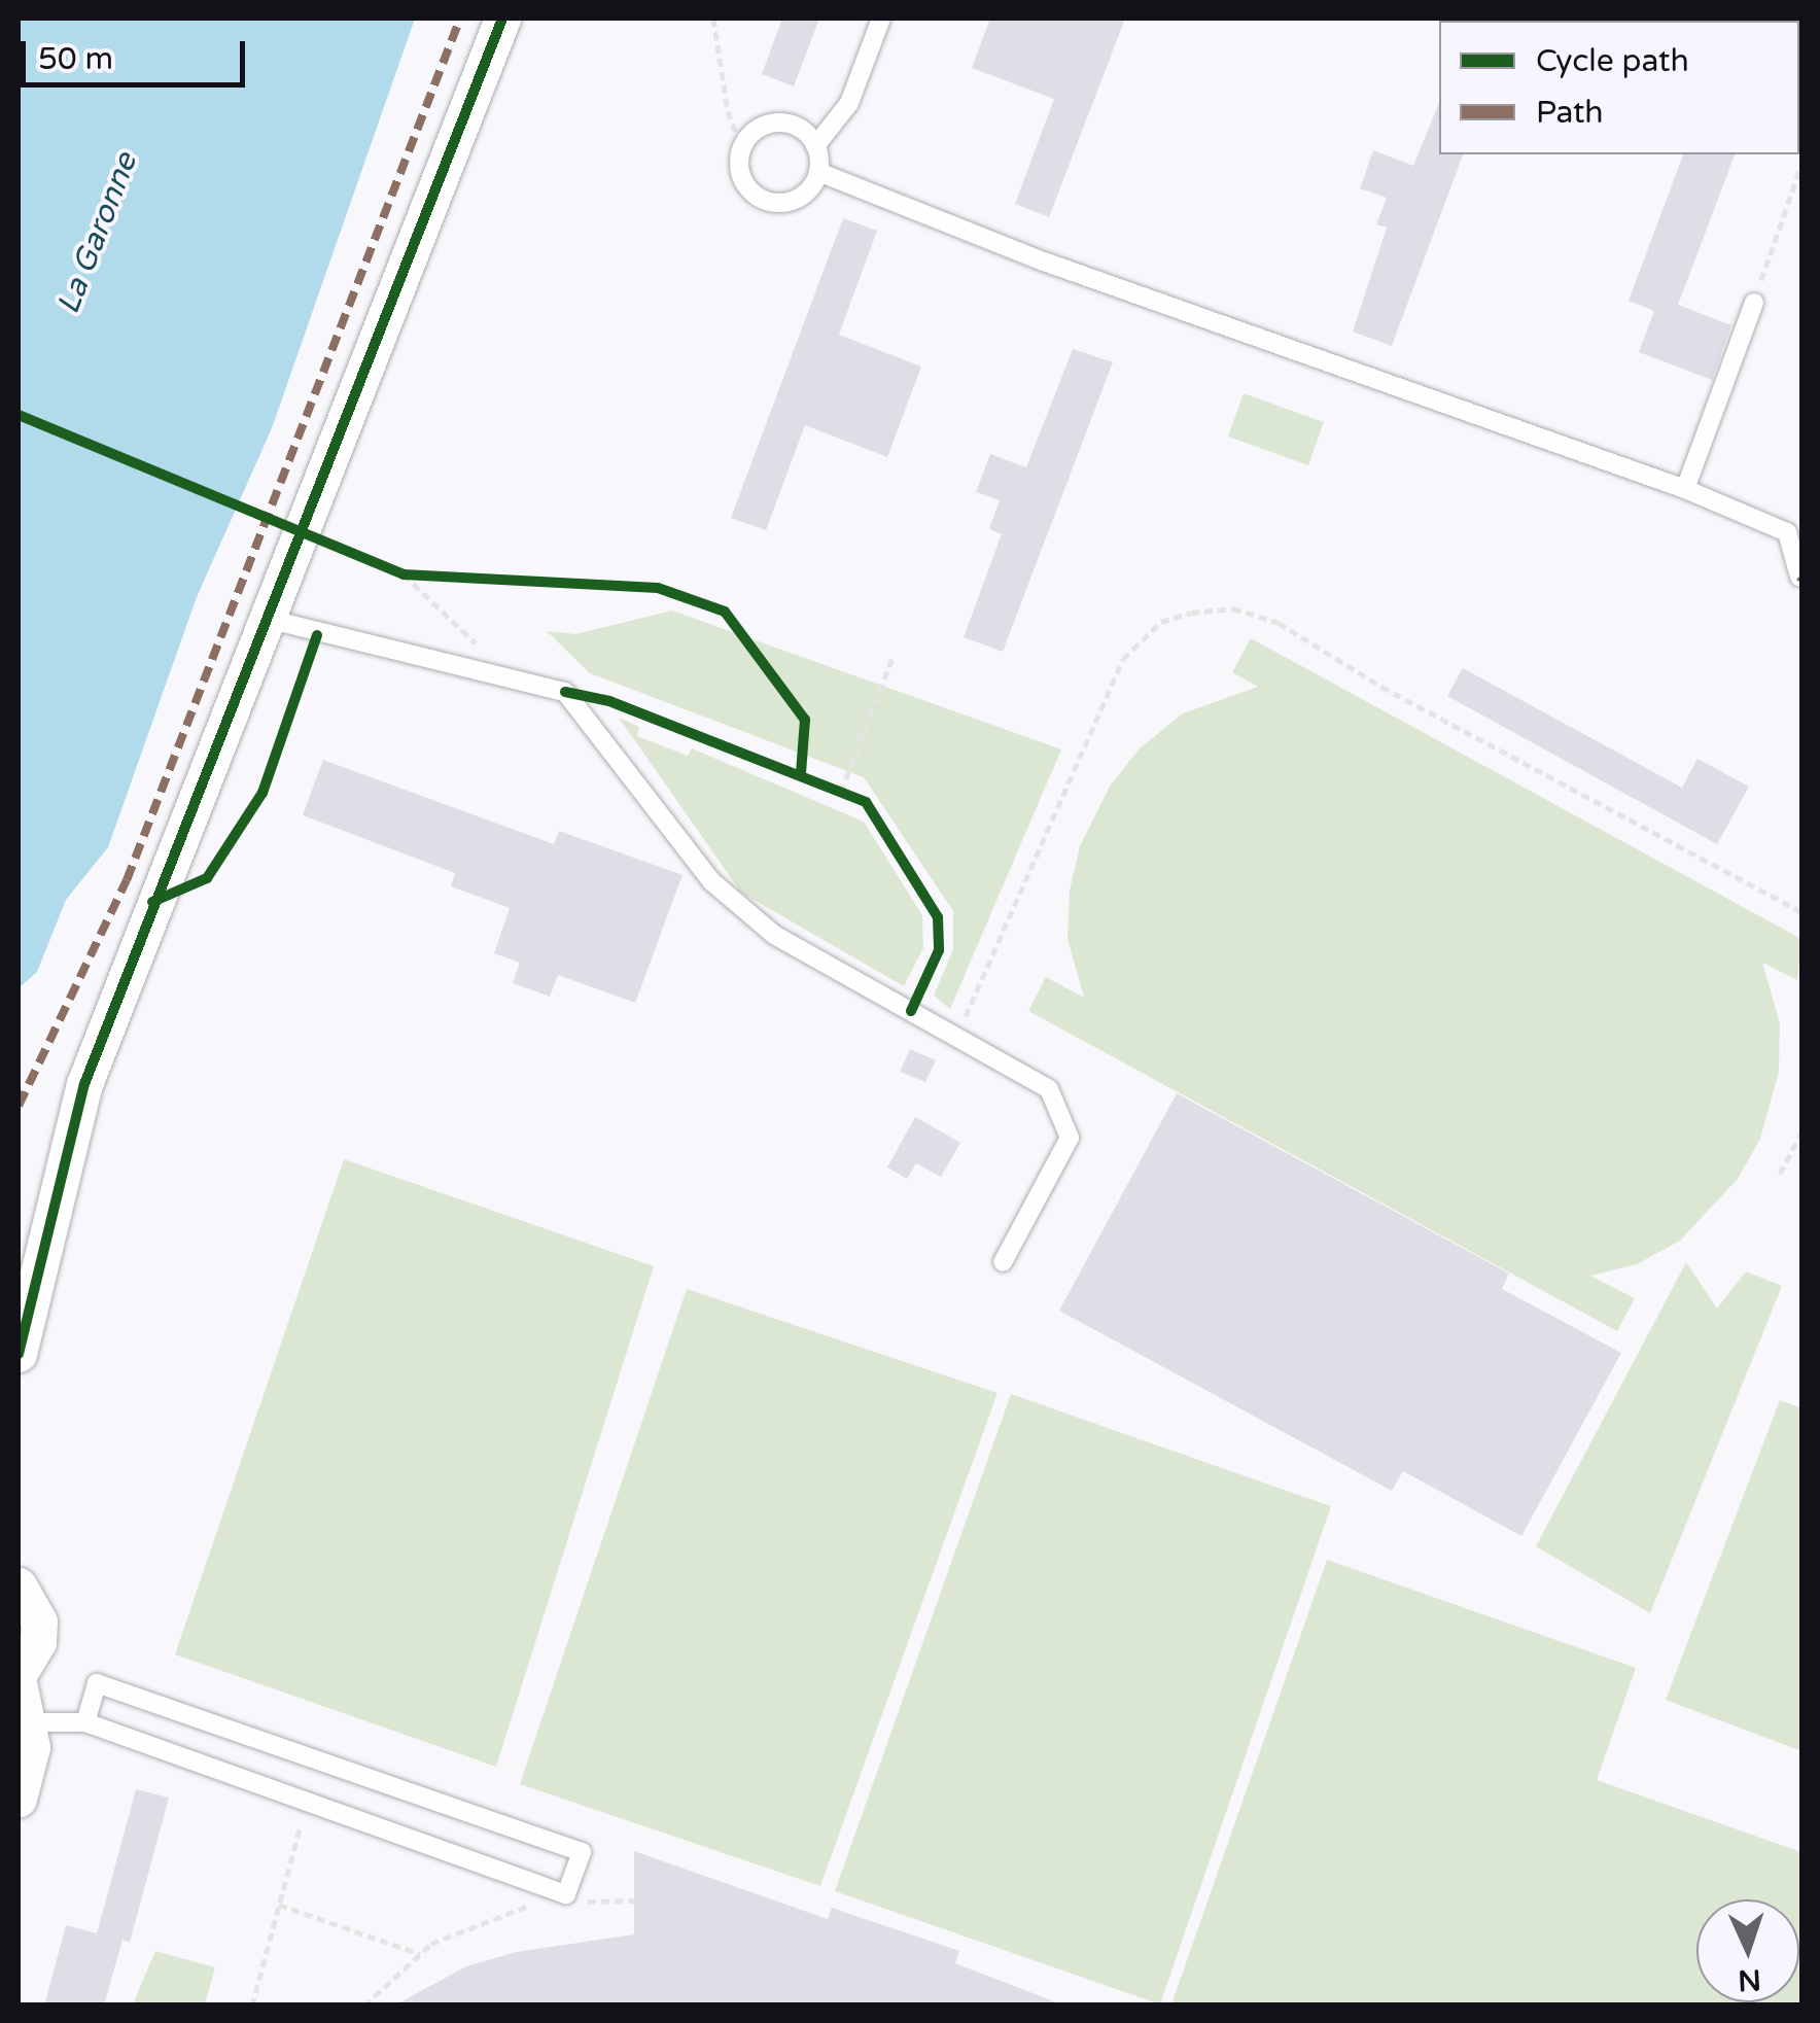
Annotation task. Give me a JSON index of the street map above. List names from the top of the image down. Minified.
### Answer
{"water":["La Garonne"],"legend":["Cycle path","Path"],"scale_bar":"50 m","north":"bottom"}
